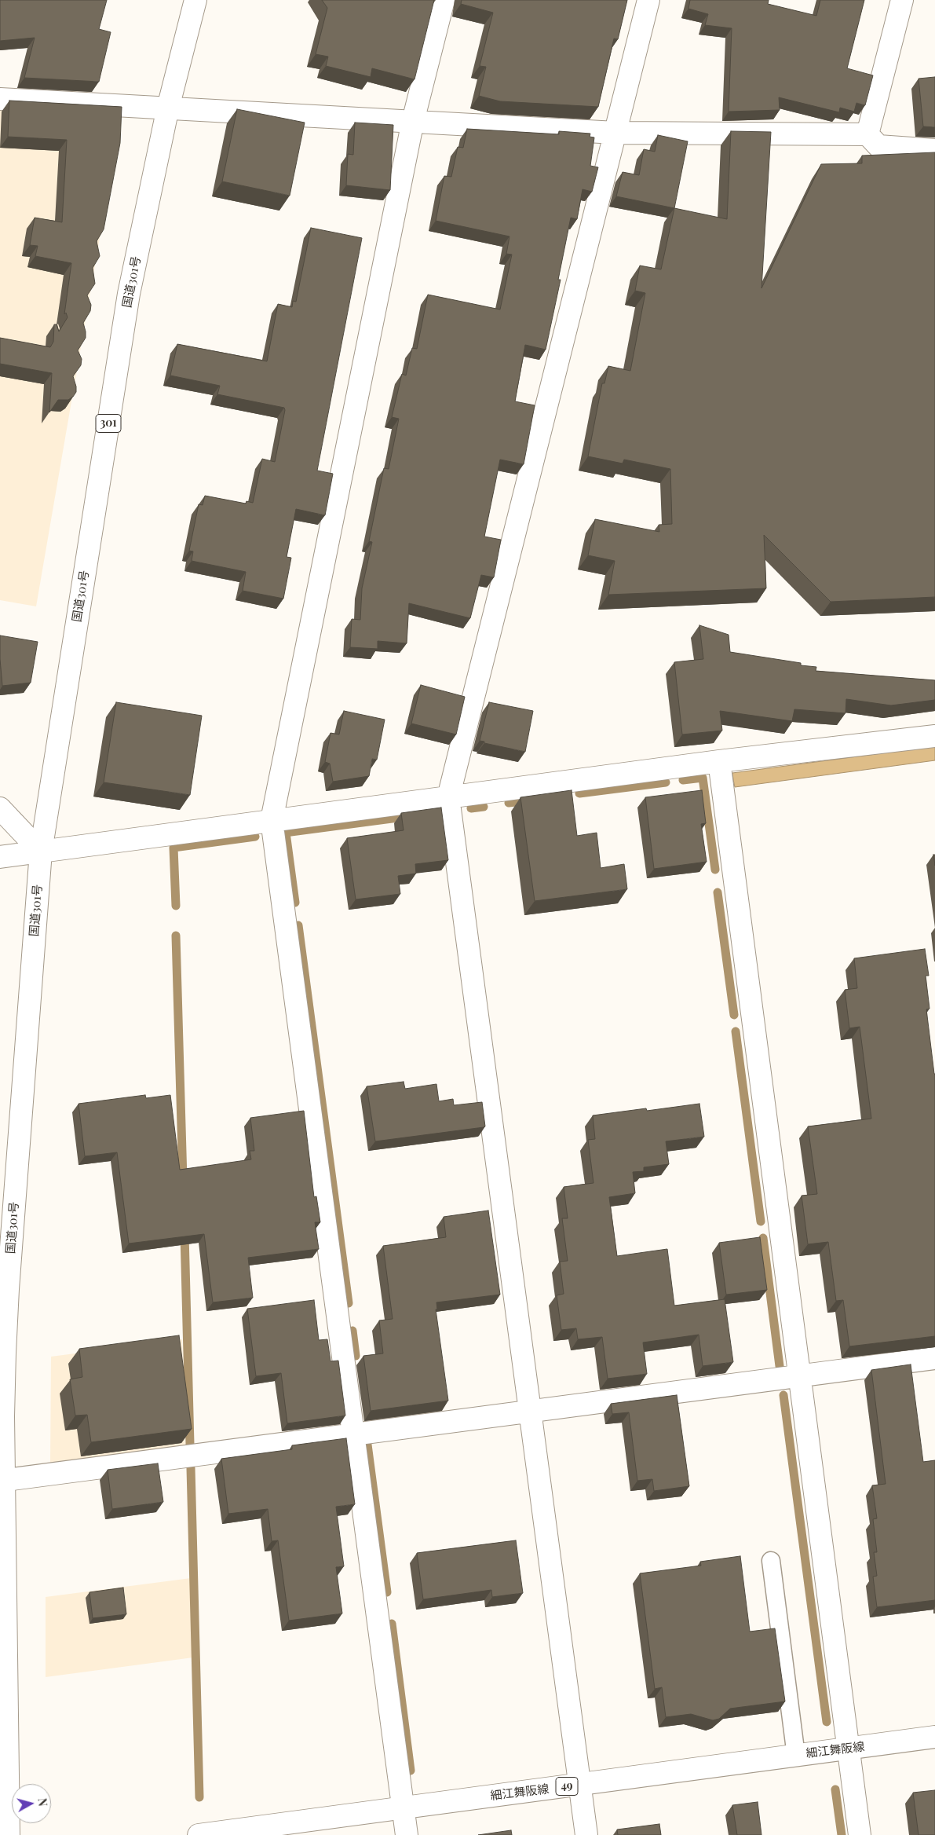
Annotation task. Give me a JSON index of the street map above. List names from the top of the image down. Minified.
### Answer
{"streets":{"main road":["国道301号","301","細江舞阪線","49"]},"north":"right"}
